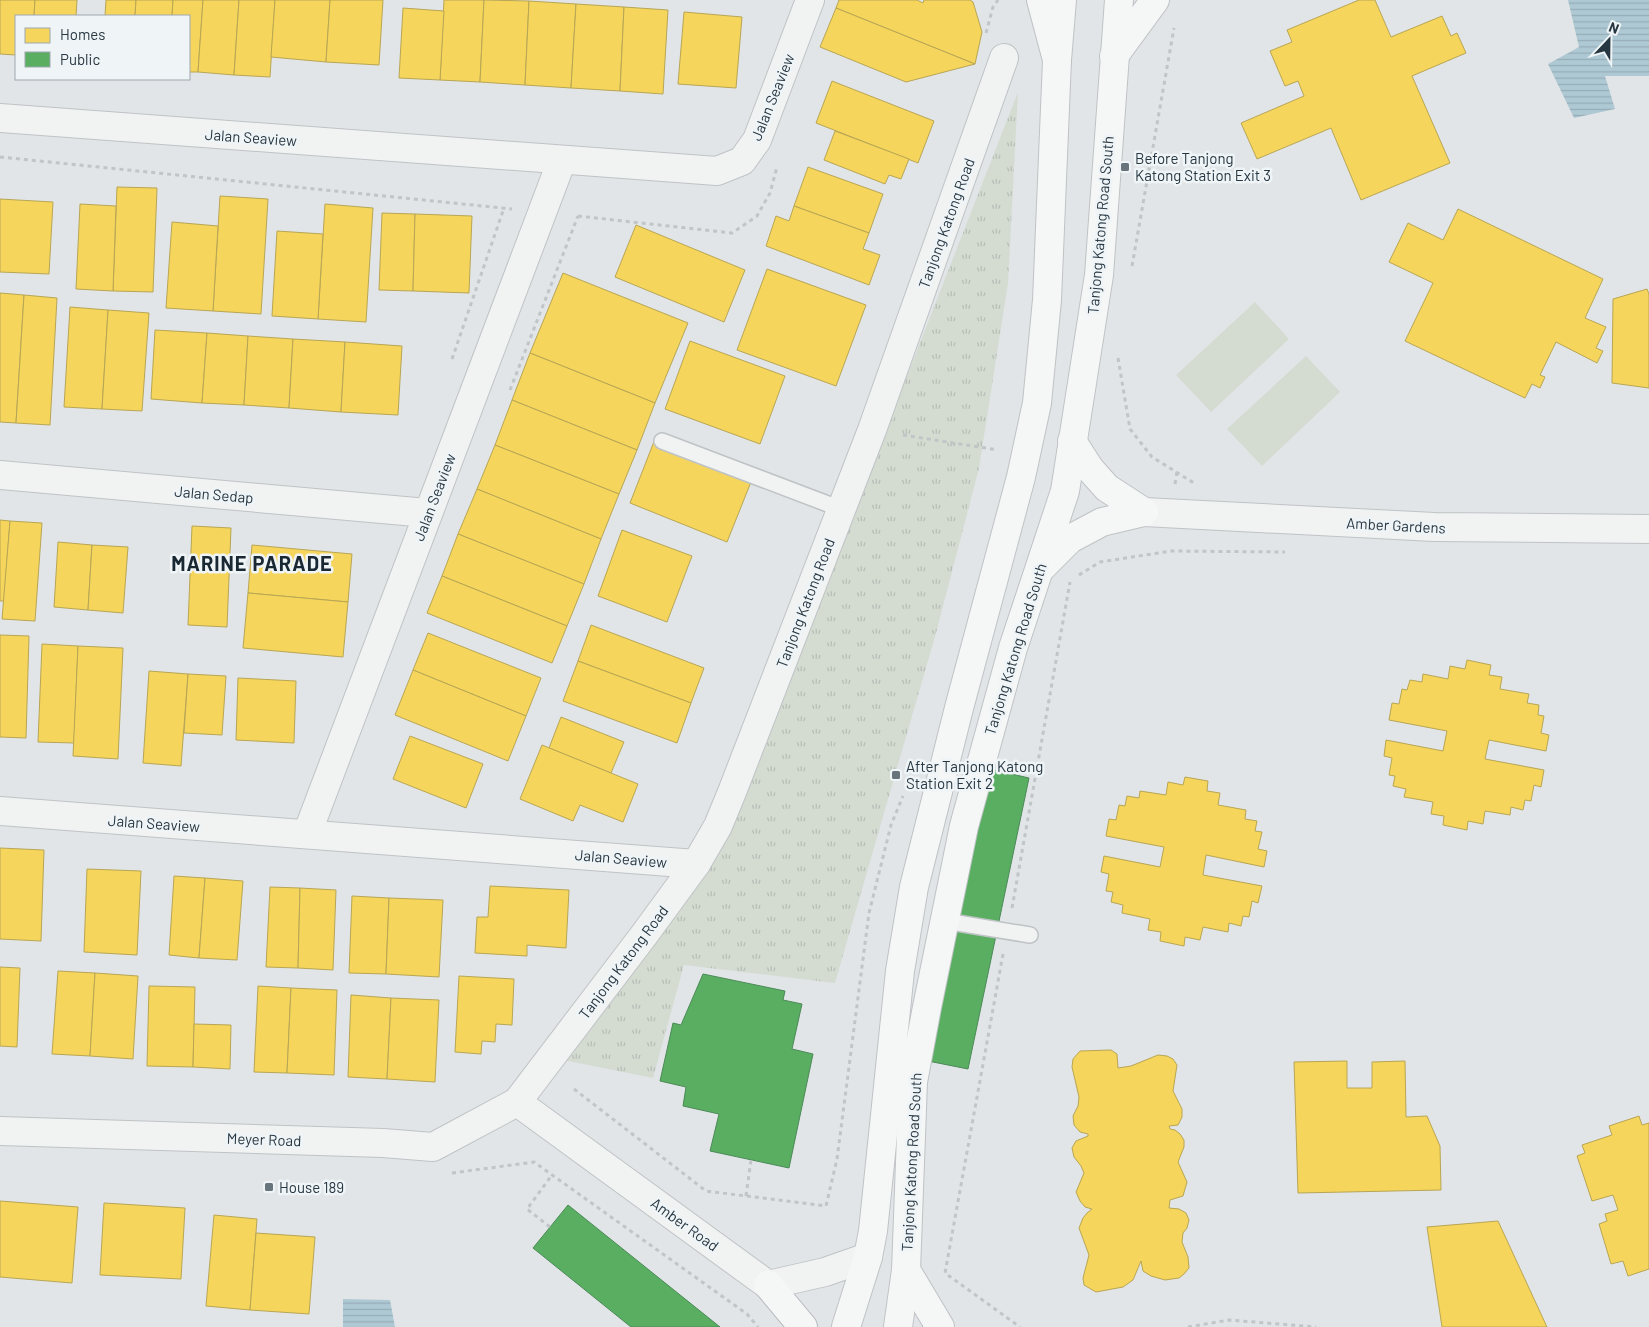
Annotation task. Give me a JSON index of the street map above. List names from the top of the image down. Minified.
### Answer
{"streets":{"main road":["Tanjong Katong Road South"],"street":["Jalan Seaview","Tanjong Katong Road","Jalan Sedap","Amber Gardens","Meyer Road","Amber Road"]},"crossings":[["Jalan Seaview","Tanjong Katong Road"],["Jalan Seaview","Jalan Sedap"],["Tanjong Katong Road","Meyer Road"],["Tanjong Katong Road","Amber Road"],["Meyer Road","Amber Road"]],"districts":["MARINE PARADE"],"places":{"transit":["Before Tanjong Katong Station Exit 3","After Tanjong Katong Station Exit 2","House 189"]},"legend":["Homes","Public"],"north":"top"}
